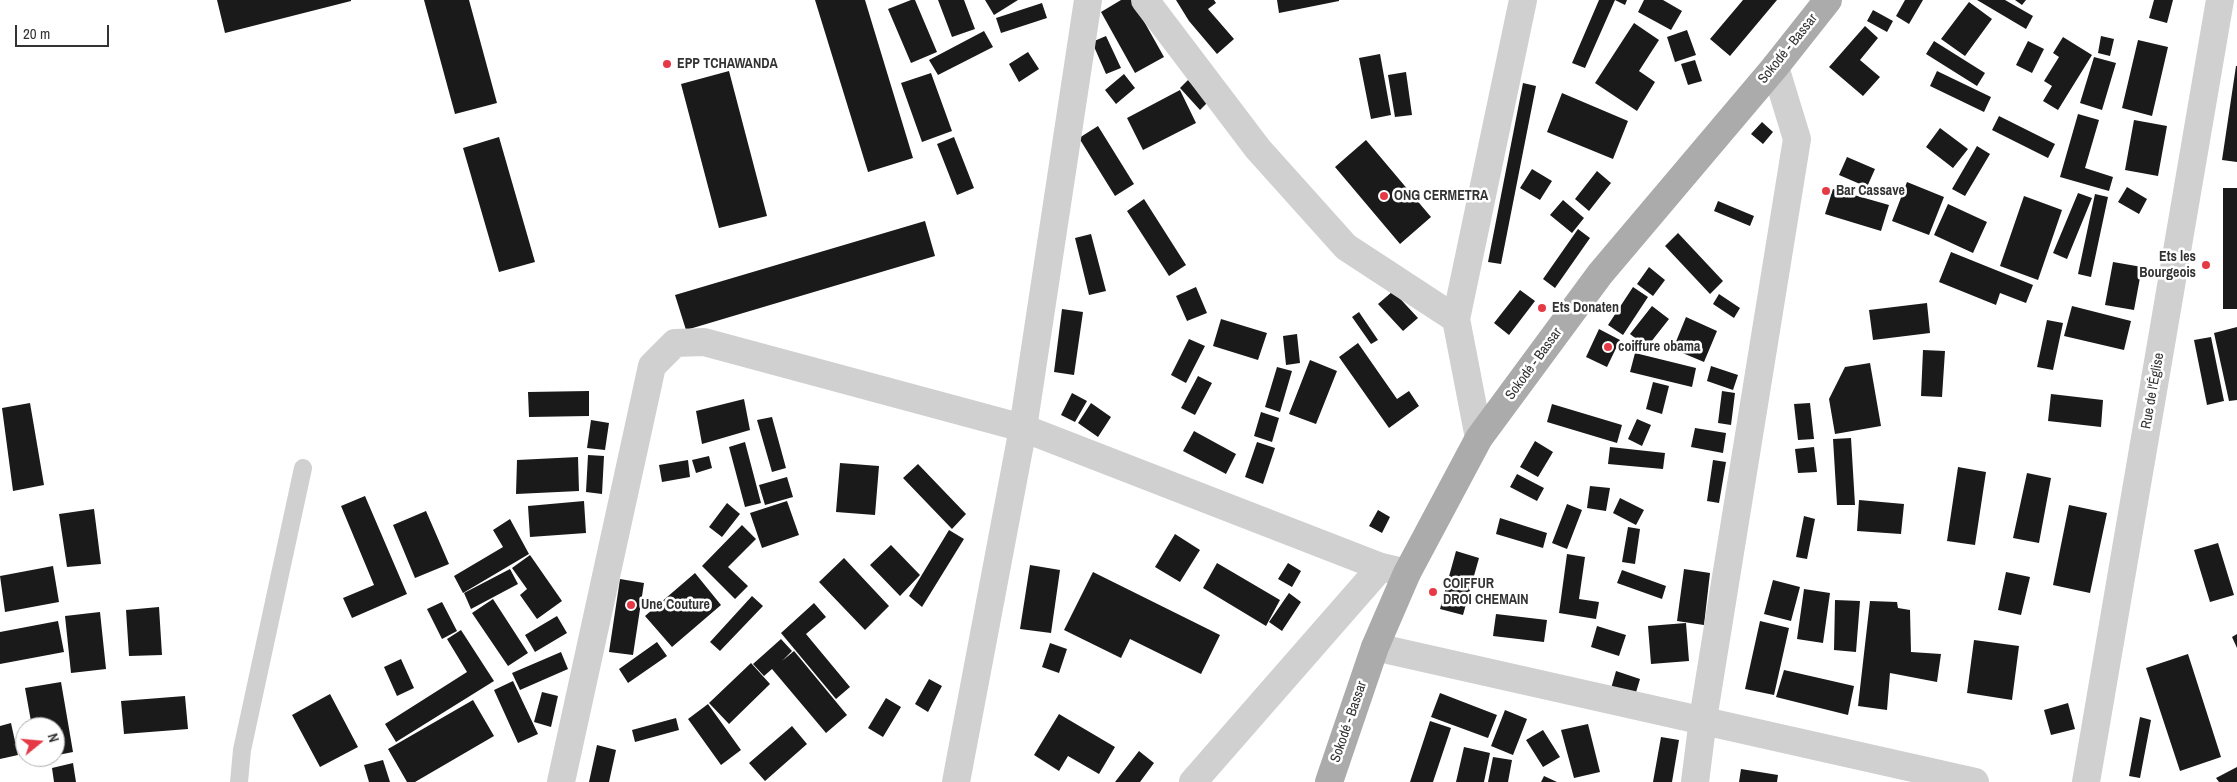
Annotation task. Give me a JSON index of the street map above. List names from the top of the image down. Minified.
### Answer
{"streets":{"main road":["Sokodé - Bassar"],"street":["Rue de l'Église"]},"places":["EPP TCHAWANDA","Bar Cassave","ONG CERMETRA","Ets les Bourgeois","Ets Donaten","coiffure obama","COIFFUR DROI CHEMAIN","Une Couture"],"scale_bar":"20 m","north":"right"}
